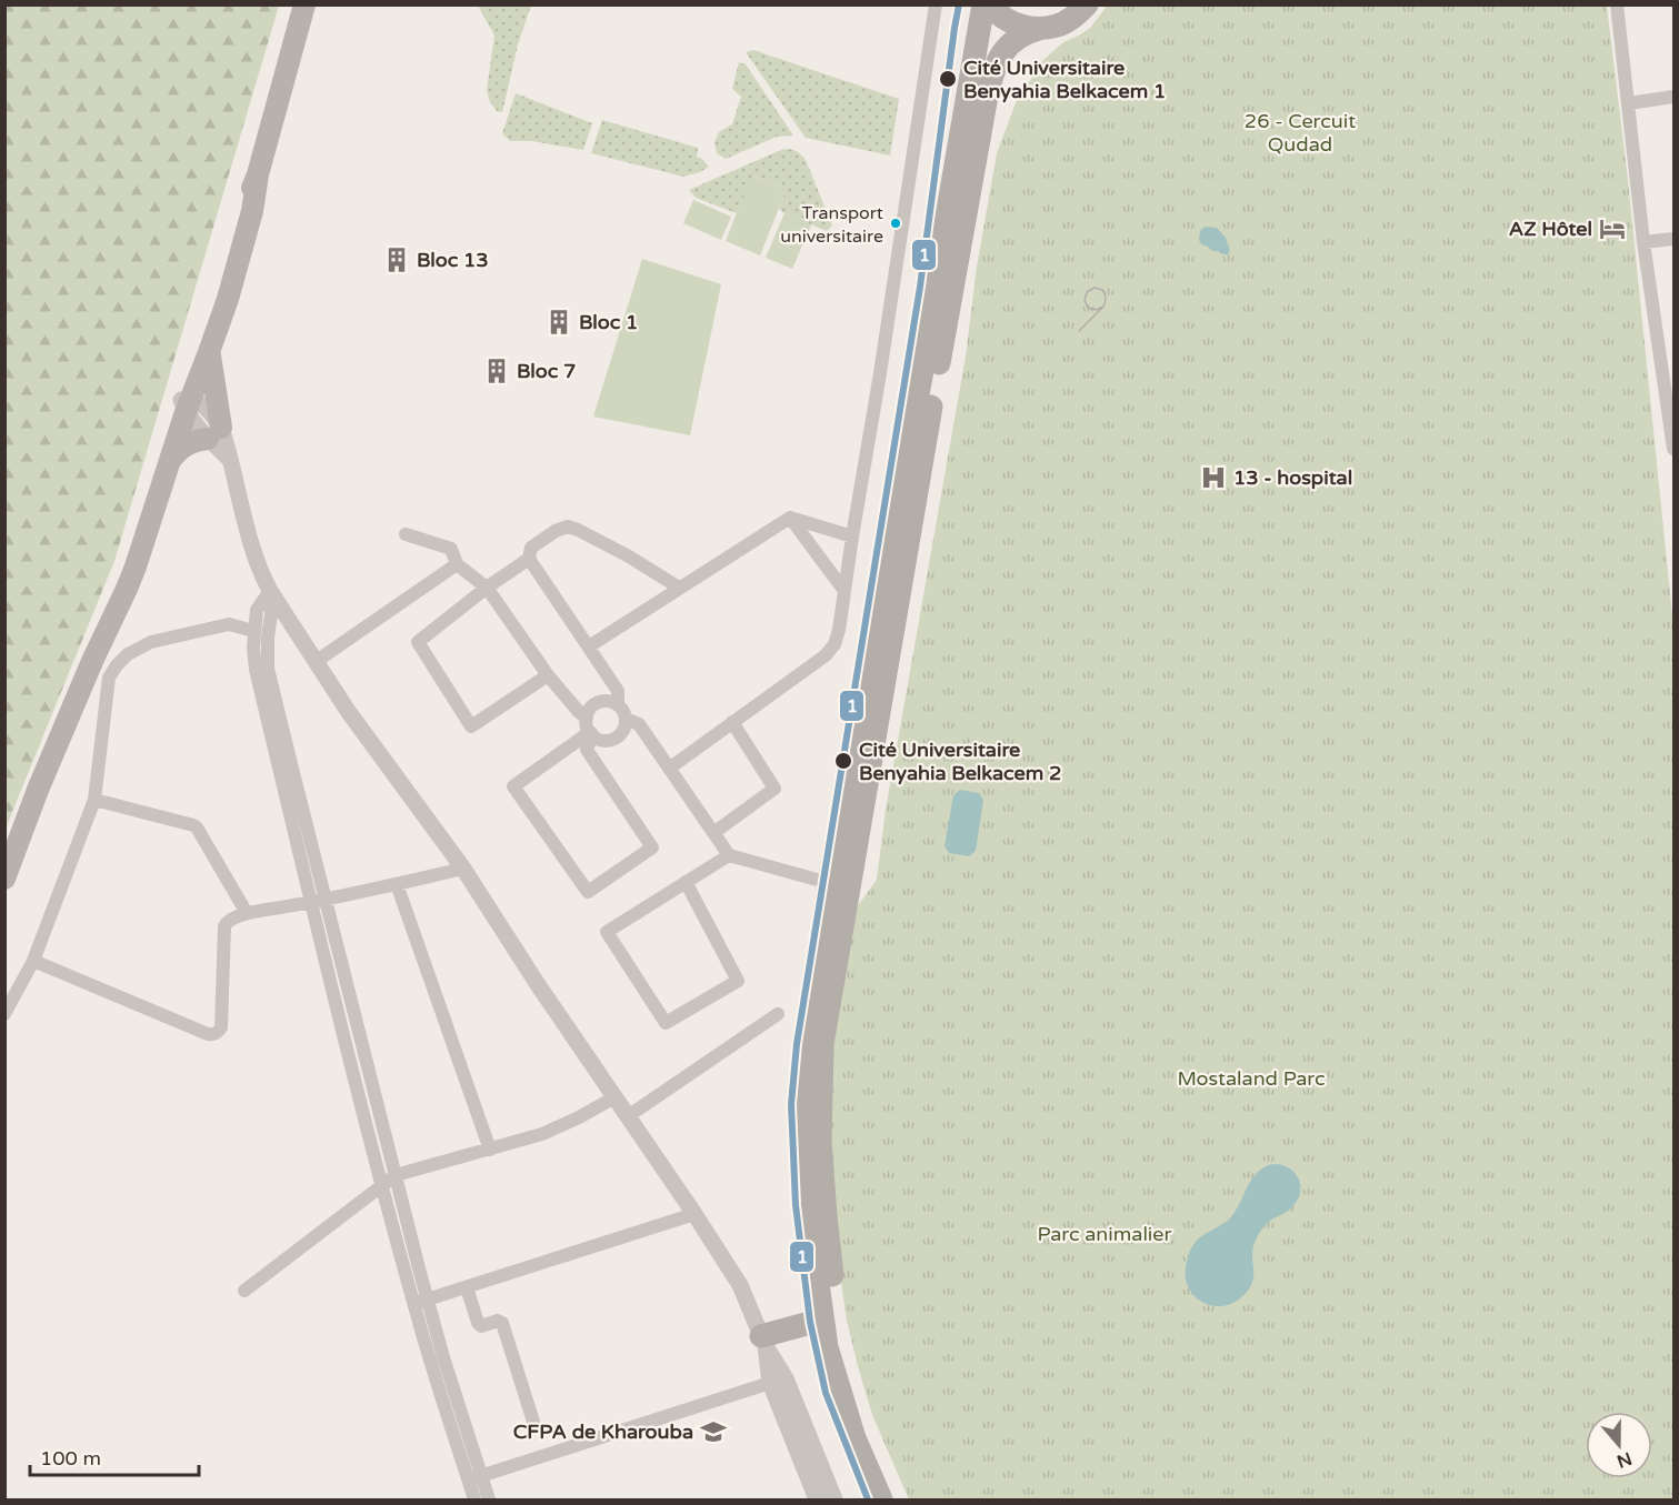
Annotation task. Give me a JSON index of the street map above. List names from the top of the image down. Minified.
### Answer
{"parks":["26 - Cercuit Qudad","Mostaland Parc","Parc animalier"],"places":{"other":["Cité Universitaire Benyahia Belkacem 1","Transport universitaire","Cité Universitaire Benyahia Belkacem 2"],"hotel":["AZ Hôtel"],"building":["Bloc 13","Bloc 1","Bloc 7"],"hospital":["13 - hospital"],"school or university":["CFPA de Kharouba"]},"lines":["tram line 1"],"scale_bar":"100 m","north":"bottom"}
